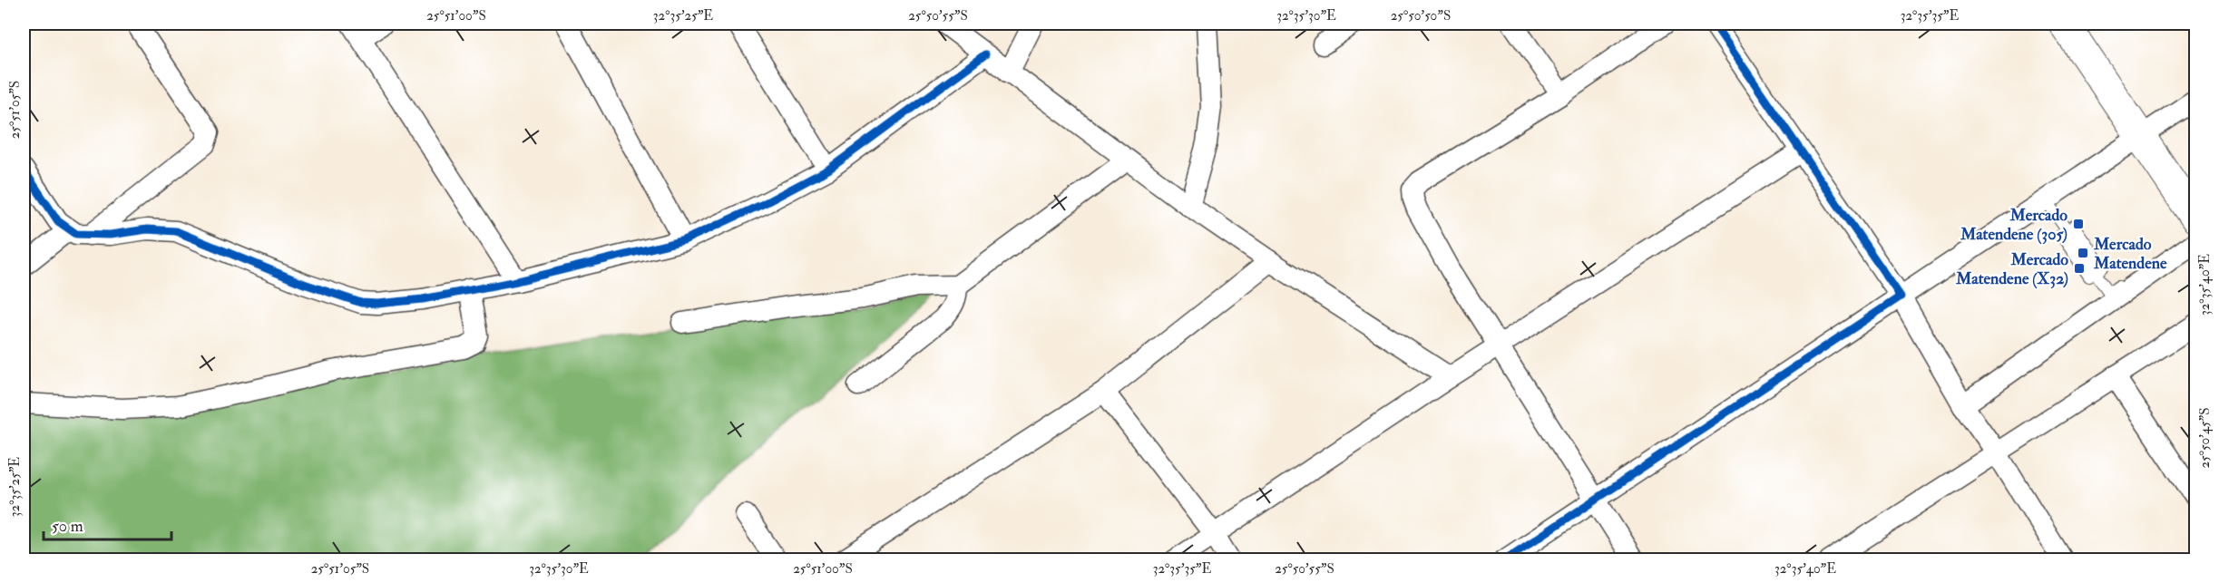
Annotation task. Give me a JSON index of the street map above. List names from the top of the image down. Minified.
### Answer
{"places":{"transit":["Mercado Matendene (305)","Mercado Matendene","Mercado Matendene (X32)"]},"scale_bar":"50 m","coordinates":["25°51'00\"S","32°35'25\"E","25°50'55\"S","32°35'30\"E","25°50'50\"S","32°35'35\"E","25°51'05\"S","32°35'40\"E","25°50'45\"S"]}
